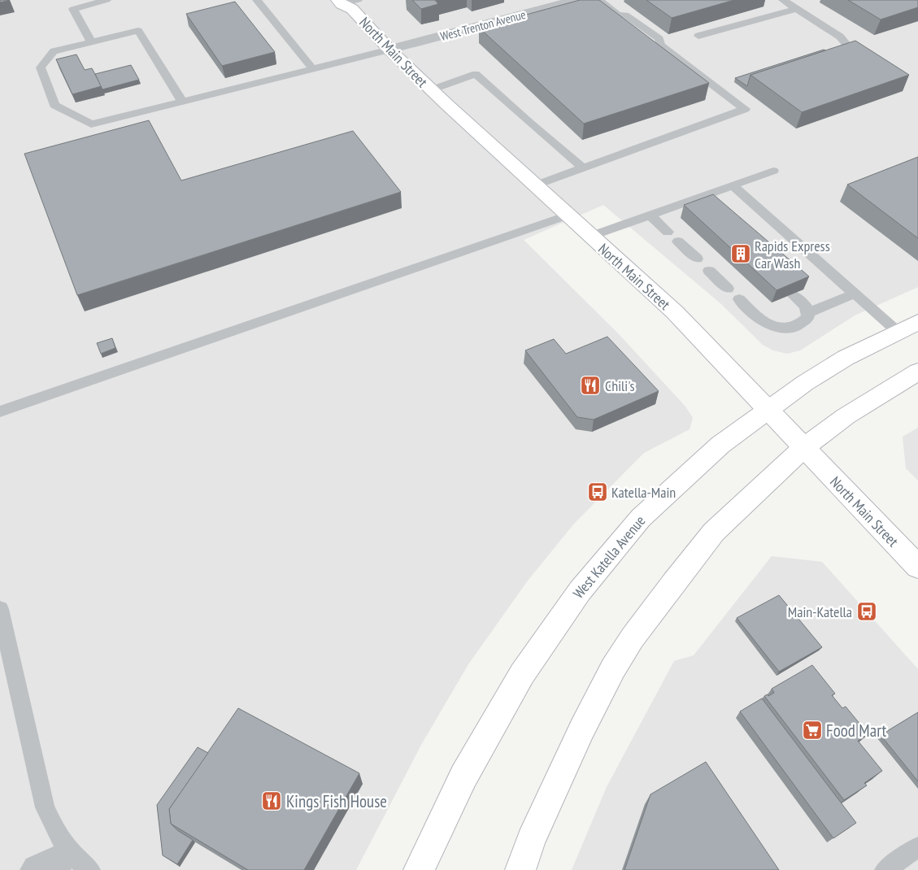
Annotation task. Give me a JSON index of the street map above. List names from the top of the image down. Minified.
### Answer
{"streets":{"main road":["North Main Street","West Katella Avenue"],"street":["West Trenton Avenue"]},"crossings":[["West Trenton Avenue","North Main Street"],["North Main Street","West Katella Avenue"]],"places":{"building":["Rapids Express Car Wash"],"restaurant":["Chili's","Kings Fish House"],"bus stop":["Katella-Main","Main-Katella"],"supermarket":["Food Mart"]}}
